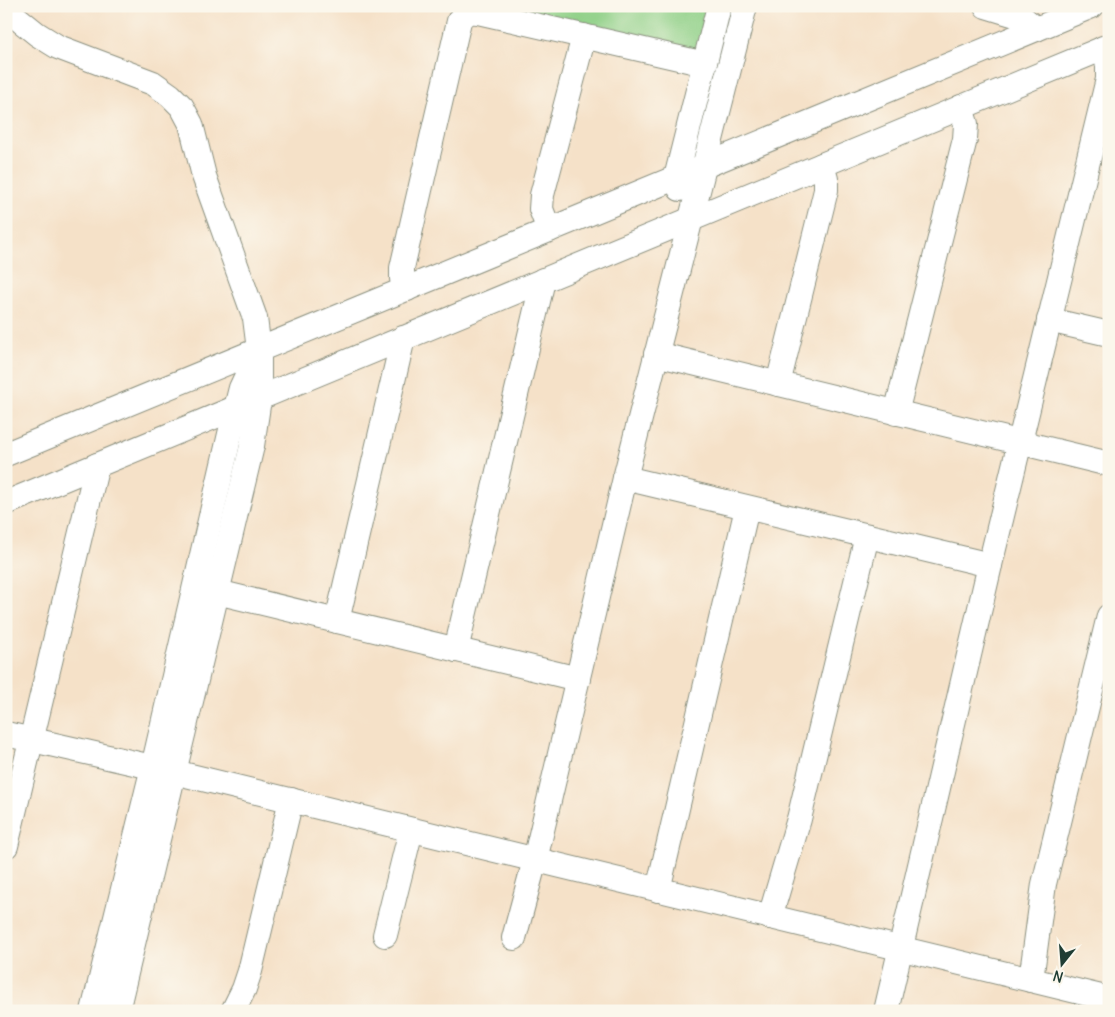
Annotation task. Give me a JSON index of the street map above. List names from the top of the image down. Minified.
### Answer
{"north":"bottom"}
